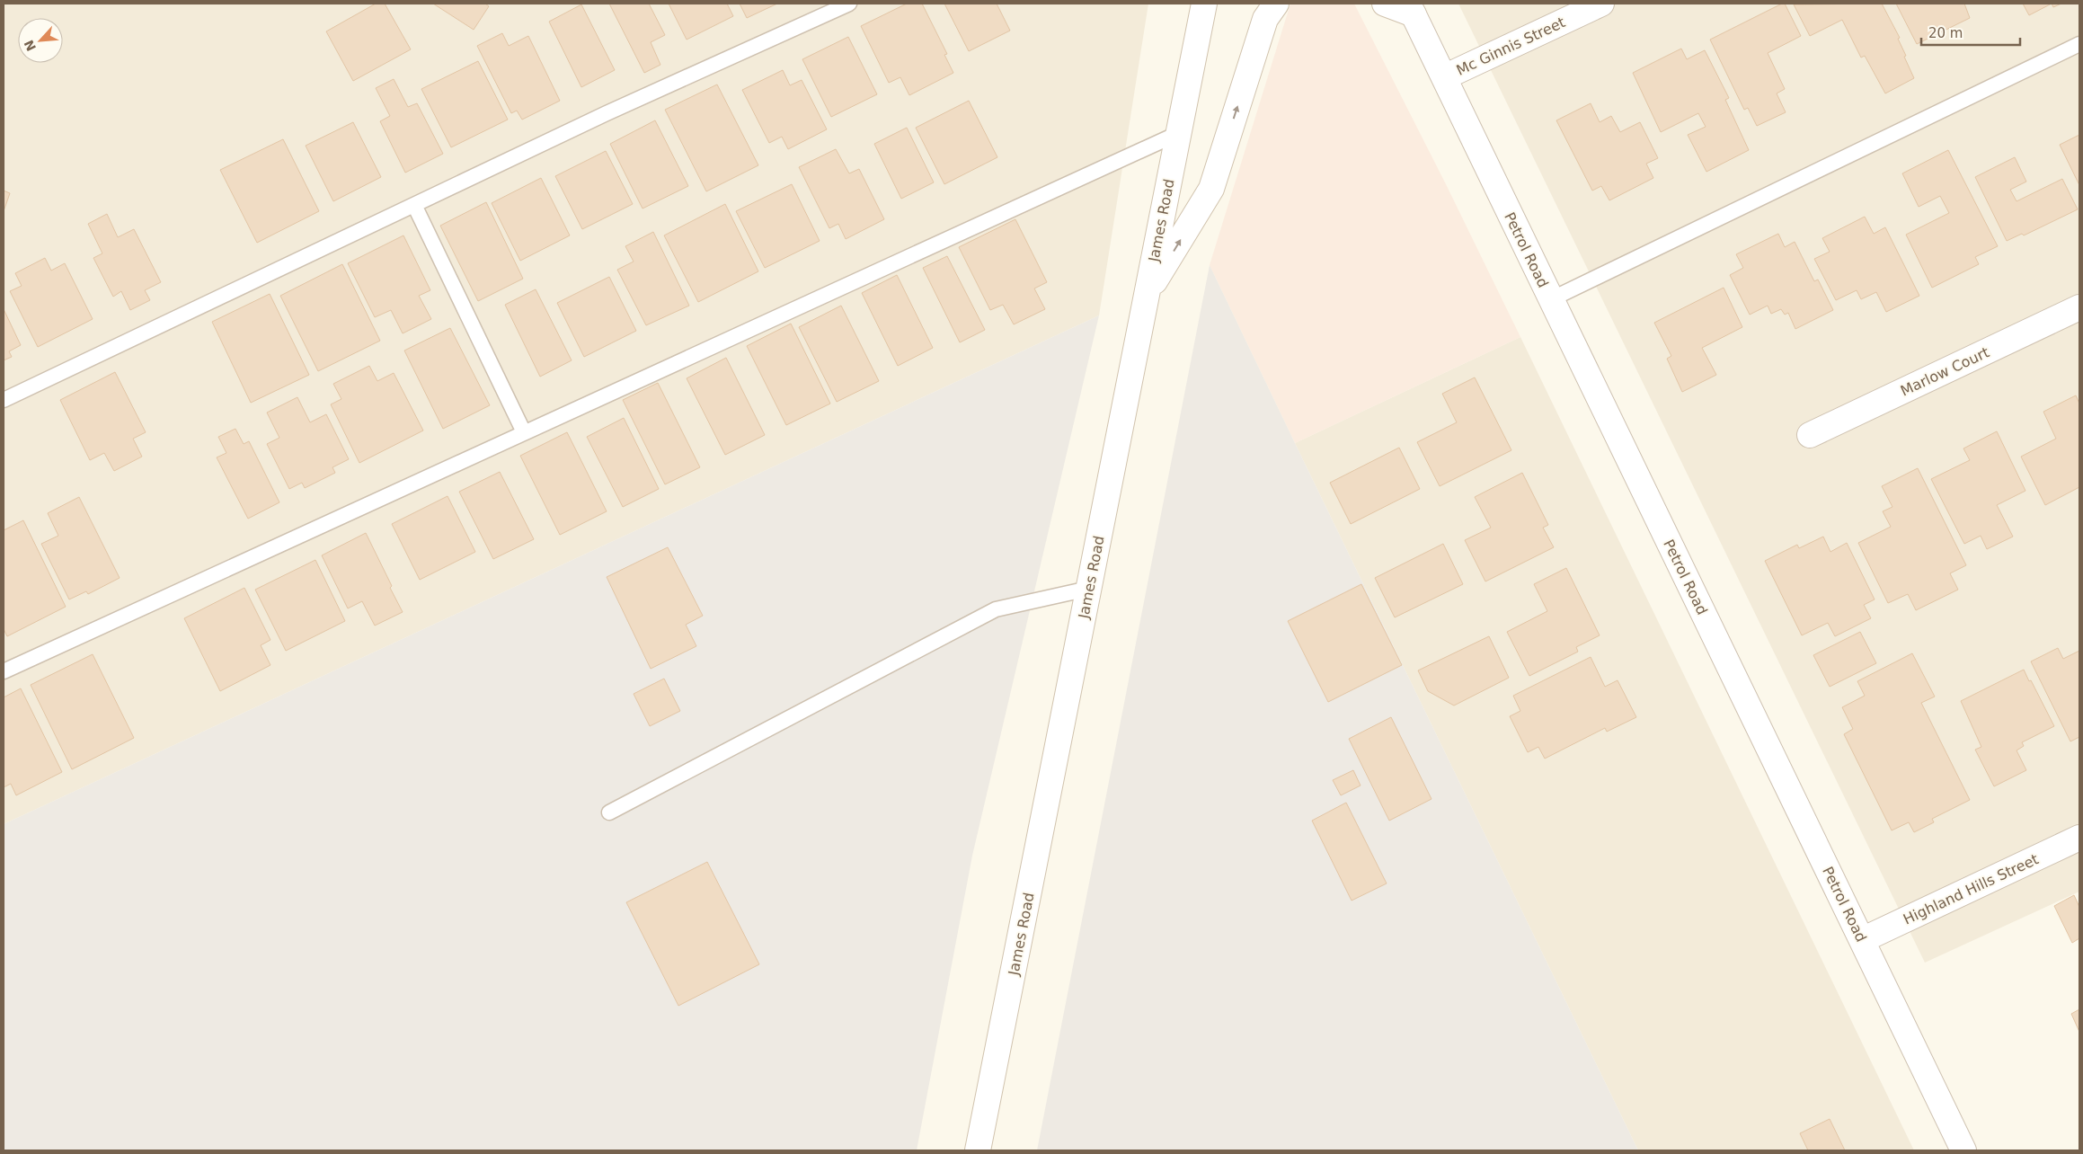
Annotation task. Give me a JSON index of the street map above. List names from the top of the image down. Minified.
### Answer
{"streets":{"street":["Mc Ginnis Street","James Road","Petrol Road","Marlow Court","Highland Hills Street"]},"crossings":[["Mc Ginnis Street","Petrol Road"],["Petrol Road","Highland Hills Street"]],"scale_bar":"20 m","north":"bottom left"}
